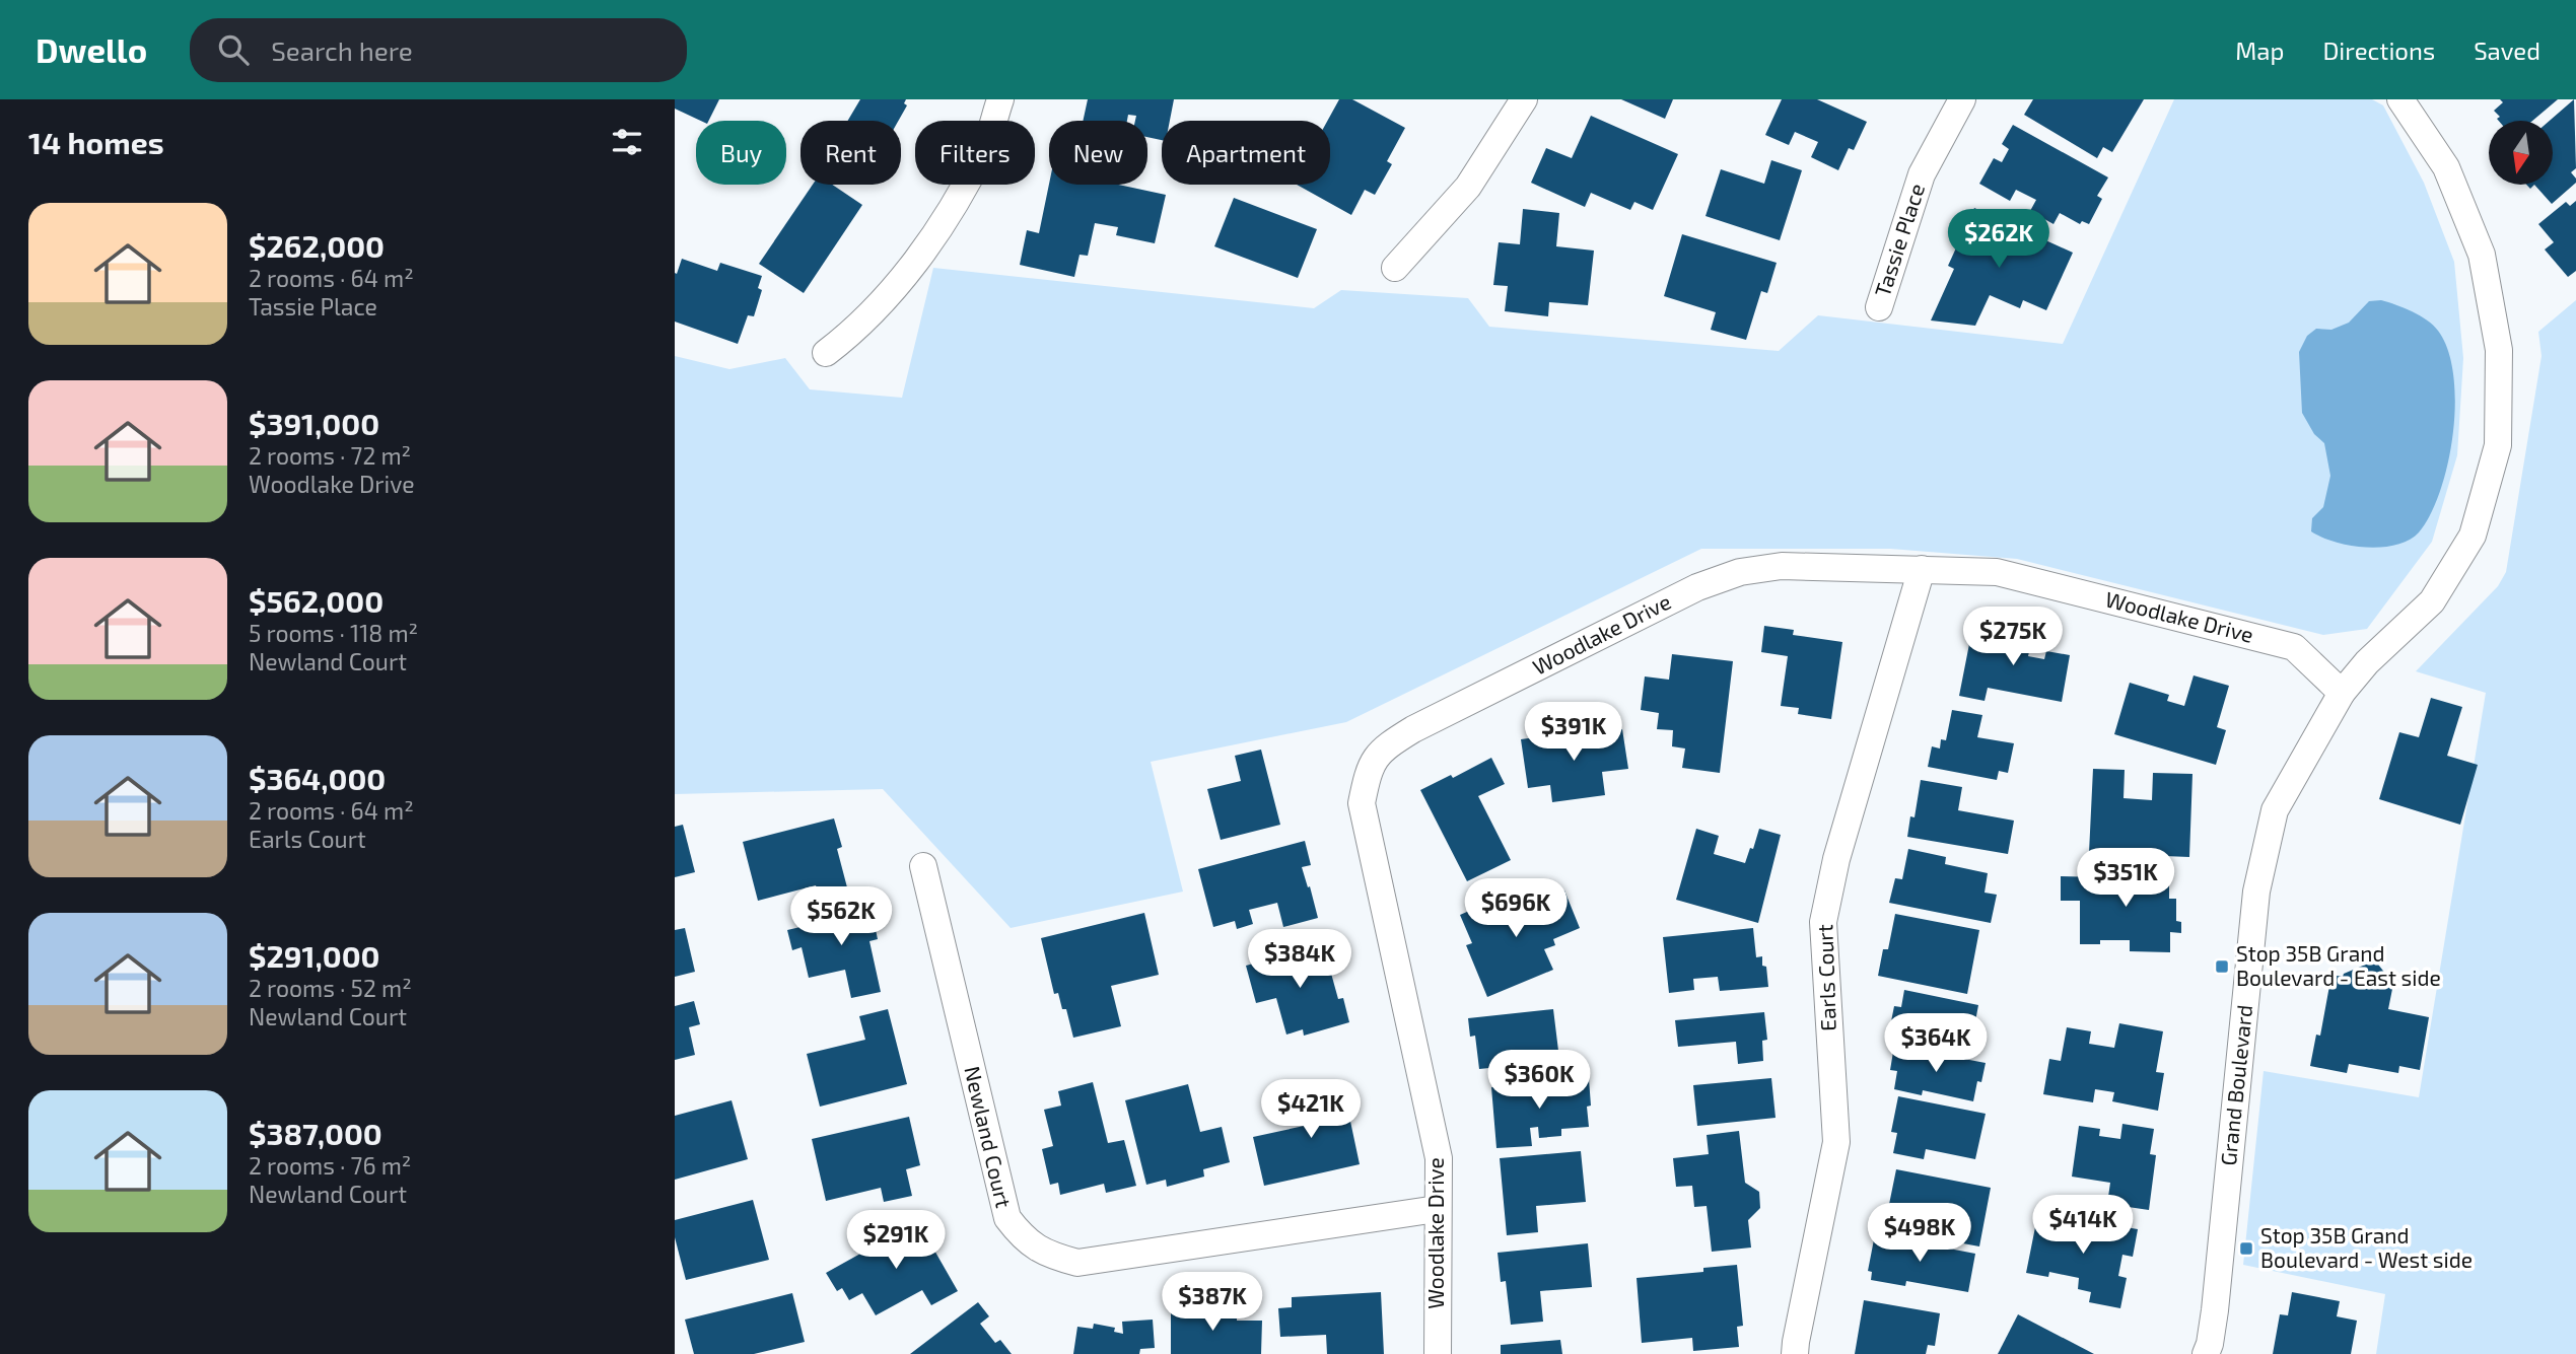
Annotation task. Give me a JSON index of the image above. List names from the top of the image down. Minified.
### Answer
{"streets":{"street":["Tassie Place","Woodlake Drive","Earls Court","Grand Boulevard","Newland Court"]},"crossings":[["Woodlake Drive","Earls Court"],["Woodlake Drive","Grand Boulevard"],["Woodlake Drive","Newland Court"]],"places":{"transit":["Stop 35B Grand Boulevard - East side","Stop 35B Grand Boulevard - West side"]},"north":"bottom","page":{"header":"Dwello","search":"Search here","nav":["Map","Directions","Saved"],"heading":"14 homes","chip":["Buy","Rent","Filters","New","Apartment"],"list":[{"name":"$262,000","note":"2 rooms · 64 m² · Tassie Place"},{"name":"$391,000","note":"2 rooms · 72 m² · Woodlake Drive"},{"name":"$562,000","note":"5 rooms · 118 m² · Newland Court"},{"name":"$364,000","note":"2 rooms · 64 m² · Earls Court"},{"name":"$291,000","note":"2 rooms · 52 m² · Newland Court"},{"name":"$387,000","note":"2 rooms · 76 m² · Newland Court"}],"price":["$262K","$275K","$391K","$351K","$696K","$562K","$384K","$364K","$360K","$421K","$414K","$498K","$291K","$387K"]}}
